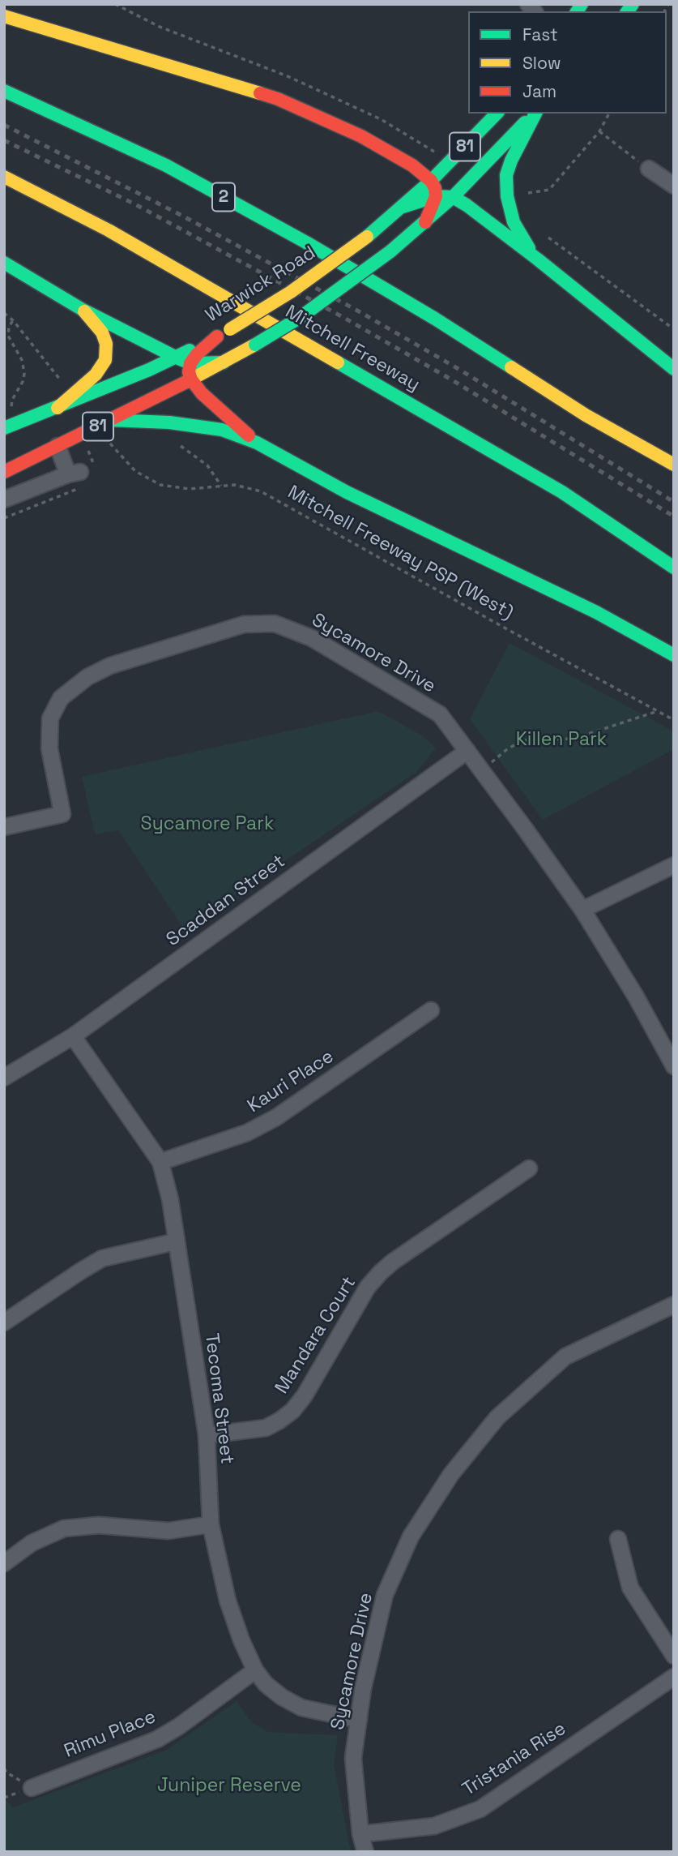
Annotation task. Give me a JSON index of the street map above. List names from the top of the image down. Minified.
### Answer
{"streets":{"main road":["81","2","Warwick Road","Mitchell Freeway"],"street":["Sycamore Drive","Scaddan Street","Kauri Place","Mandara Court","Tecoma Street","Rimu Place","Tristania Rise"],"path":["Mitchell Freeway PSP (West)"]},"crossings":[["Sycamore Drive","Scaddan Street"],["Sycamore Drive","Tecoma Street"],["Sycamore Drive","Tristania Rise"],["Scaddan Street","Tecoma Street"],["Kauri Place","Tecoma Street"],["Mandara Court","Tecoma Street"],["Tecoma Street","Rimu Place"]],"parks":["Killen Park","Sycamore Park","Juniper Reserve"],"legend":["Fast","Slow","Jam"]}
